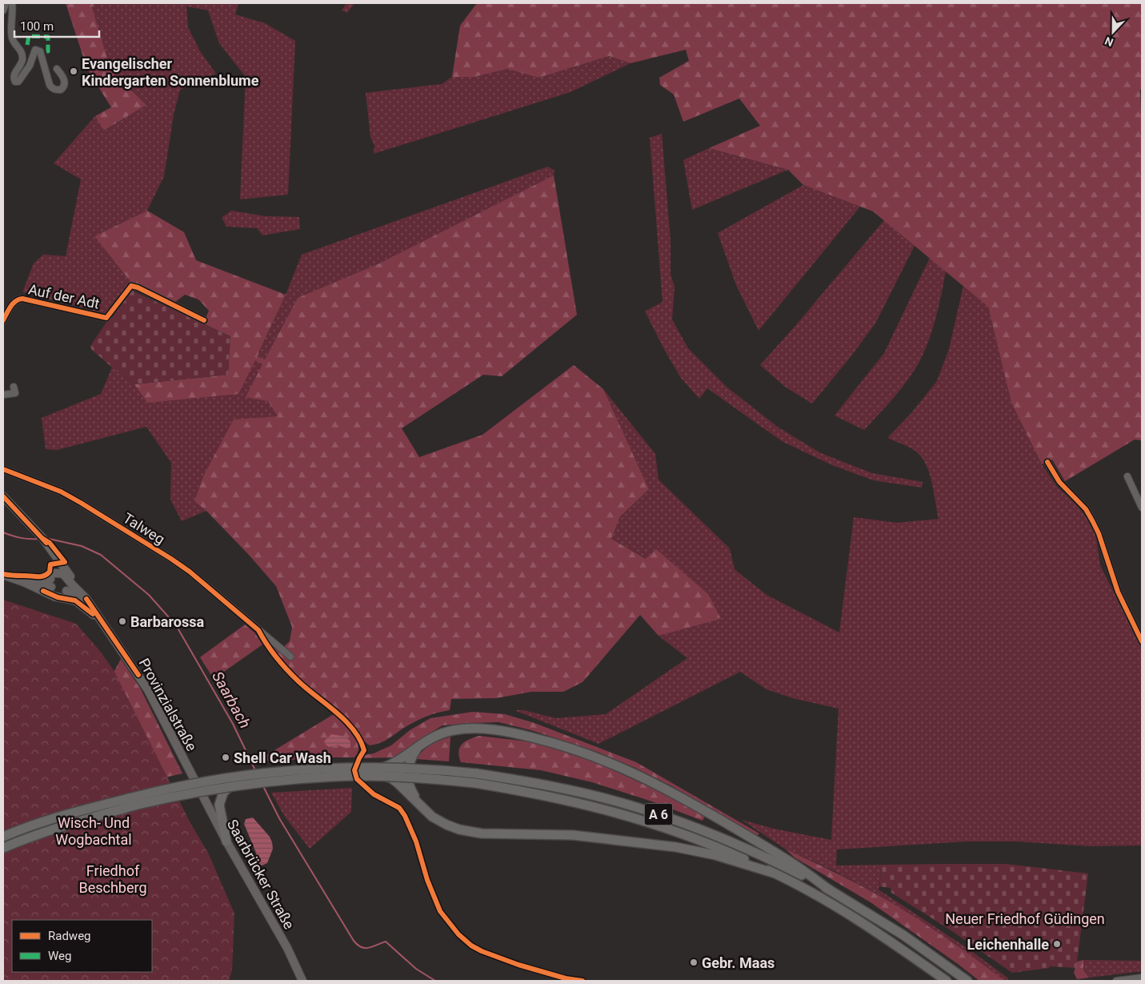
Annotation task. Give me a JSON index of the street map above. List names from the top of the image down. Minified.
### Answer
{"streets":{"highway":["A 6"],"main road":["Provinzialstraße","Saarbrücker Straße"],"street":["Auf der Adt","Talweg"]},"crossings":[["Provinzialstraße","A 6"],["Provinzialstraße","Saarbrücker Straße"],["A 6","Saarbrücker Straße"]],"water":["Saarbach"],"parks":["Wisch- Und Wogbachtal","Friedhof Beschberg","Neuer Friedhof Güdingen"],"places":["Evangelischer Kindergarten Sonnenblume","Barbarossa","Shell Car Wash","Leichenhalle","Gebr. Maas"],"legend":["Radweg","Weg"],"scale_bar":"100 m","north":"bottom"}
